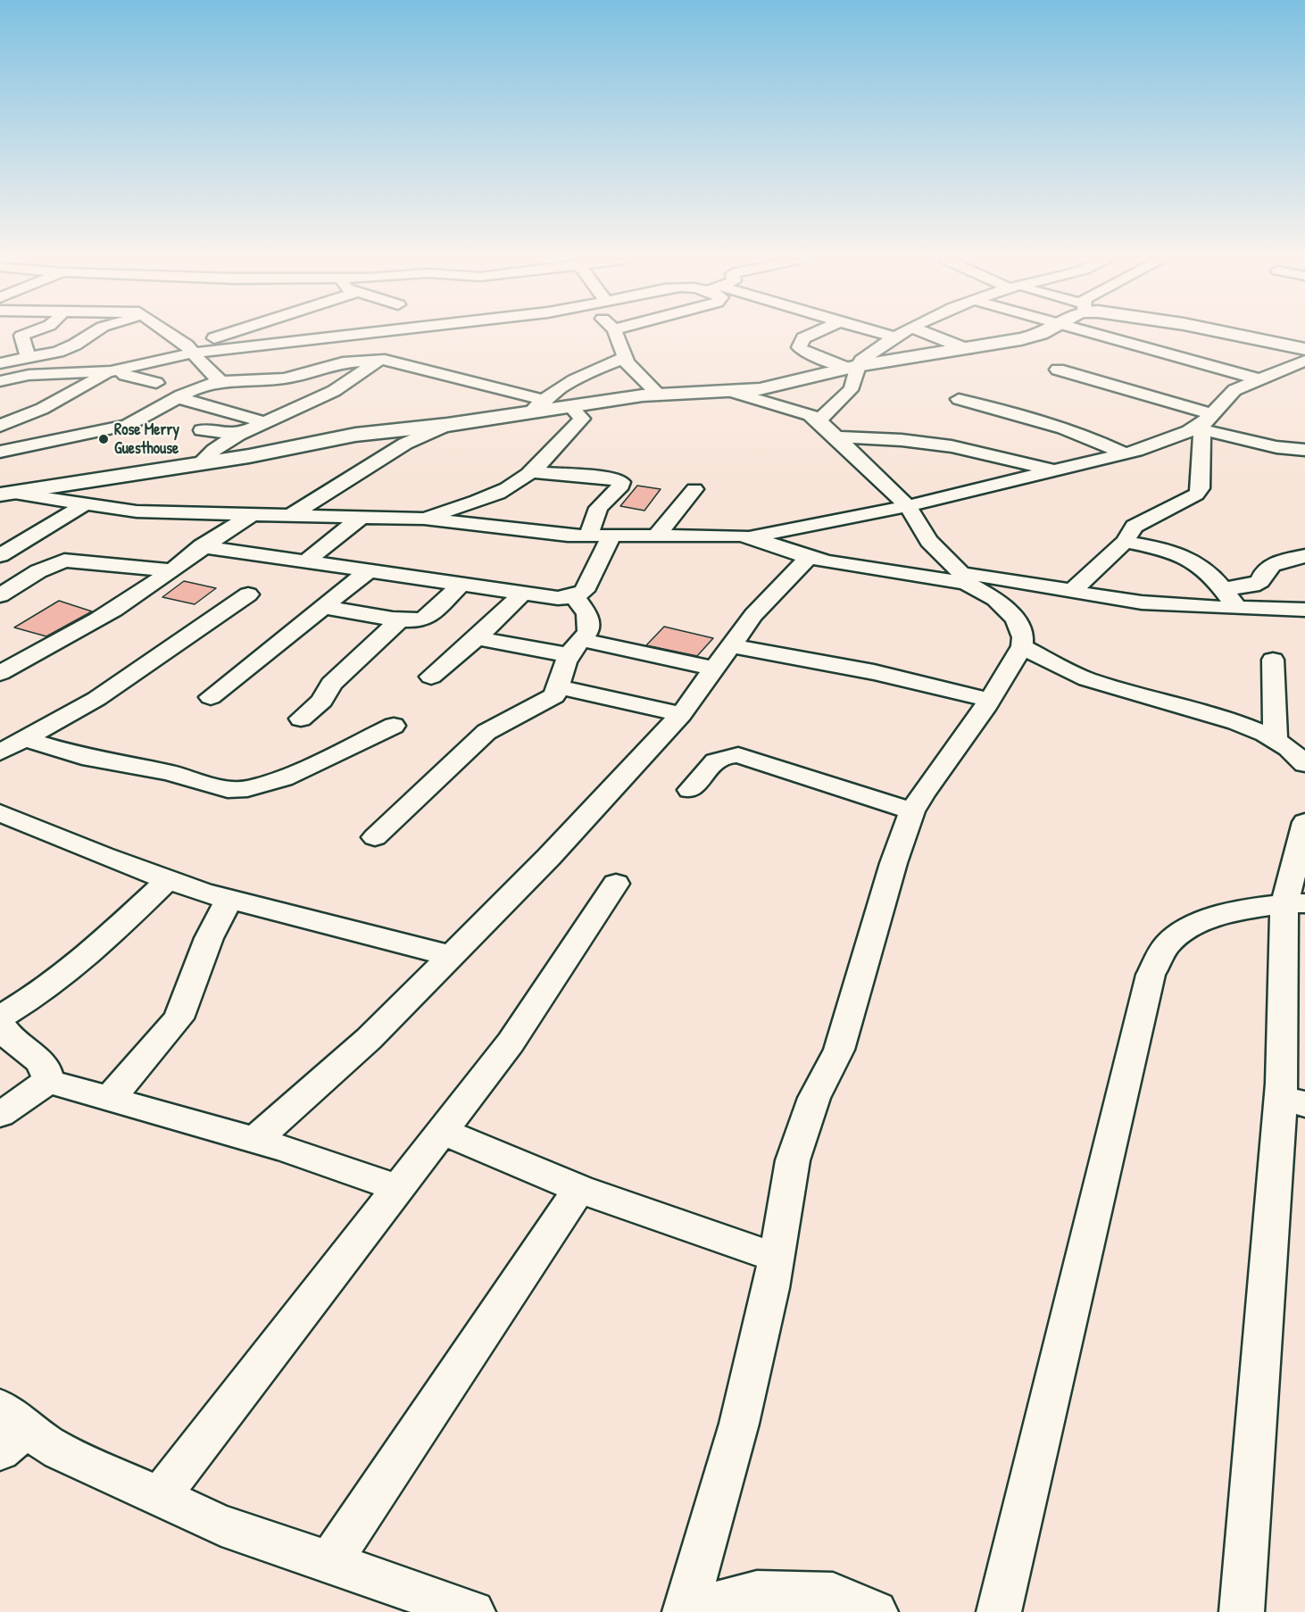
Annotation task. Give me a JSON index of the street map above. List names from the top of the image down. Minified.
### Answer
{"places":["Rose Merry Guesthouse"]}
